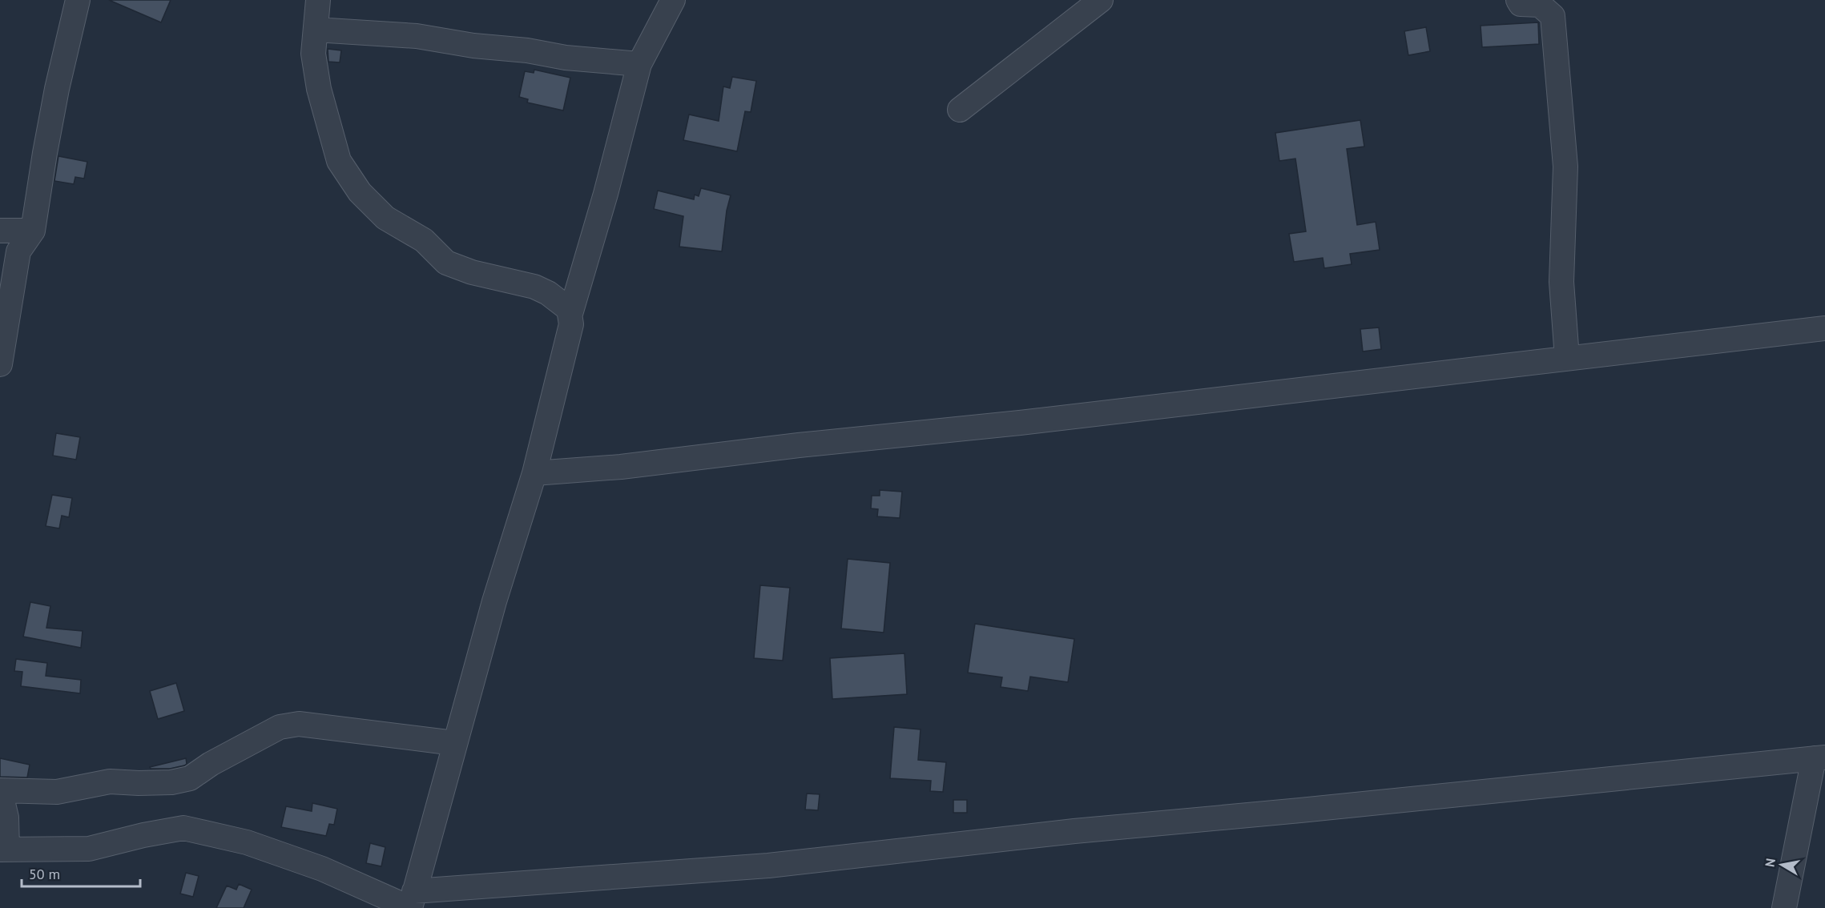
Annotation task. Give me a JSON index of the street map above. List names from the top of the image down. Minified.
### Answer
{"scale_bar":"50 m","north":"left"}
